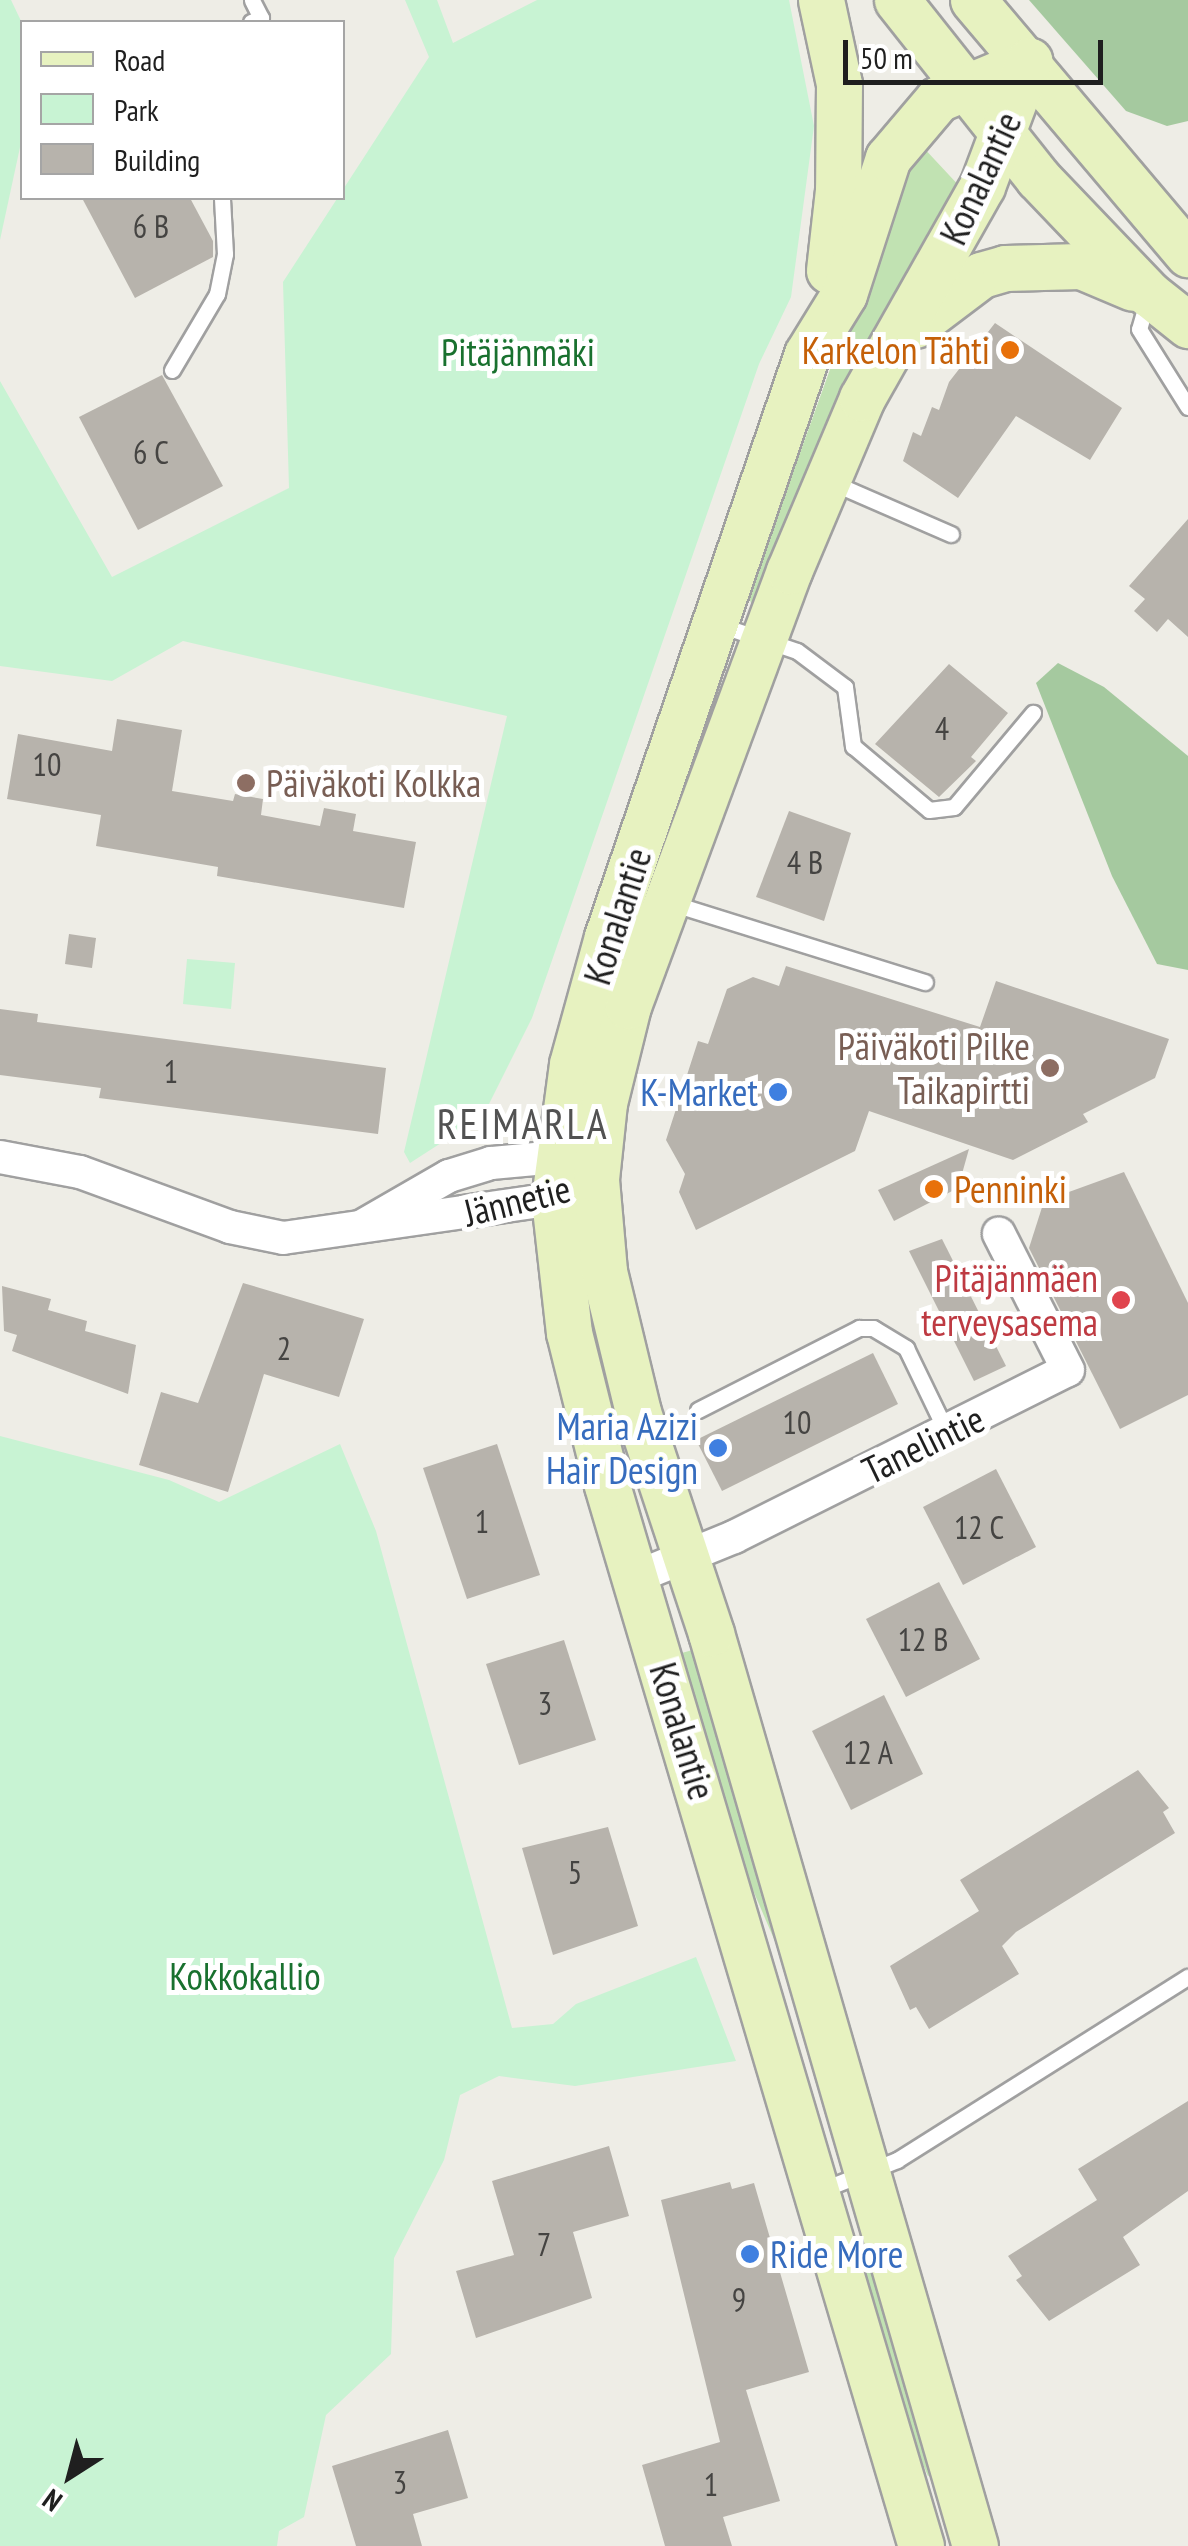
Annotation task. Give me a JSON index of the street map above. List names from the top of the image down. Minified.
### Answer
{"streets":{"main road":["Konalantie"],"street":["Jännetie","Tanelintie"]},"crossings":[["Konalantie","Jännetie"],["Konalantie","Tanelintie"]],"districts":["REIMARLA"],"parks":["Pitäjänmäki","Kokkokallio"],"places":["Karkelon Tähti","Päiväkoti Kolkka","Päiväkoti Pilke Taikapirtti","K-Market","Penninki","Pitäjänmäen terveysasema","Maria Azizi Hair Design","Ride More"],"house_numbers":["6 B","6 C","4","10","4 B","1","2","10","1","12 C","12 B","3","12 A","5","7","9","3","1"],"legend":["Road","Park","Building"],"scale_bar":"50 m","north":"bottom left"}
